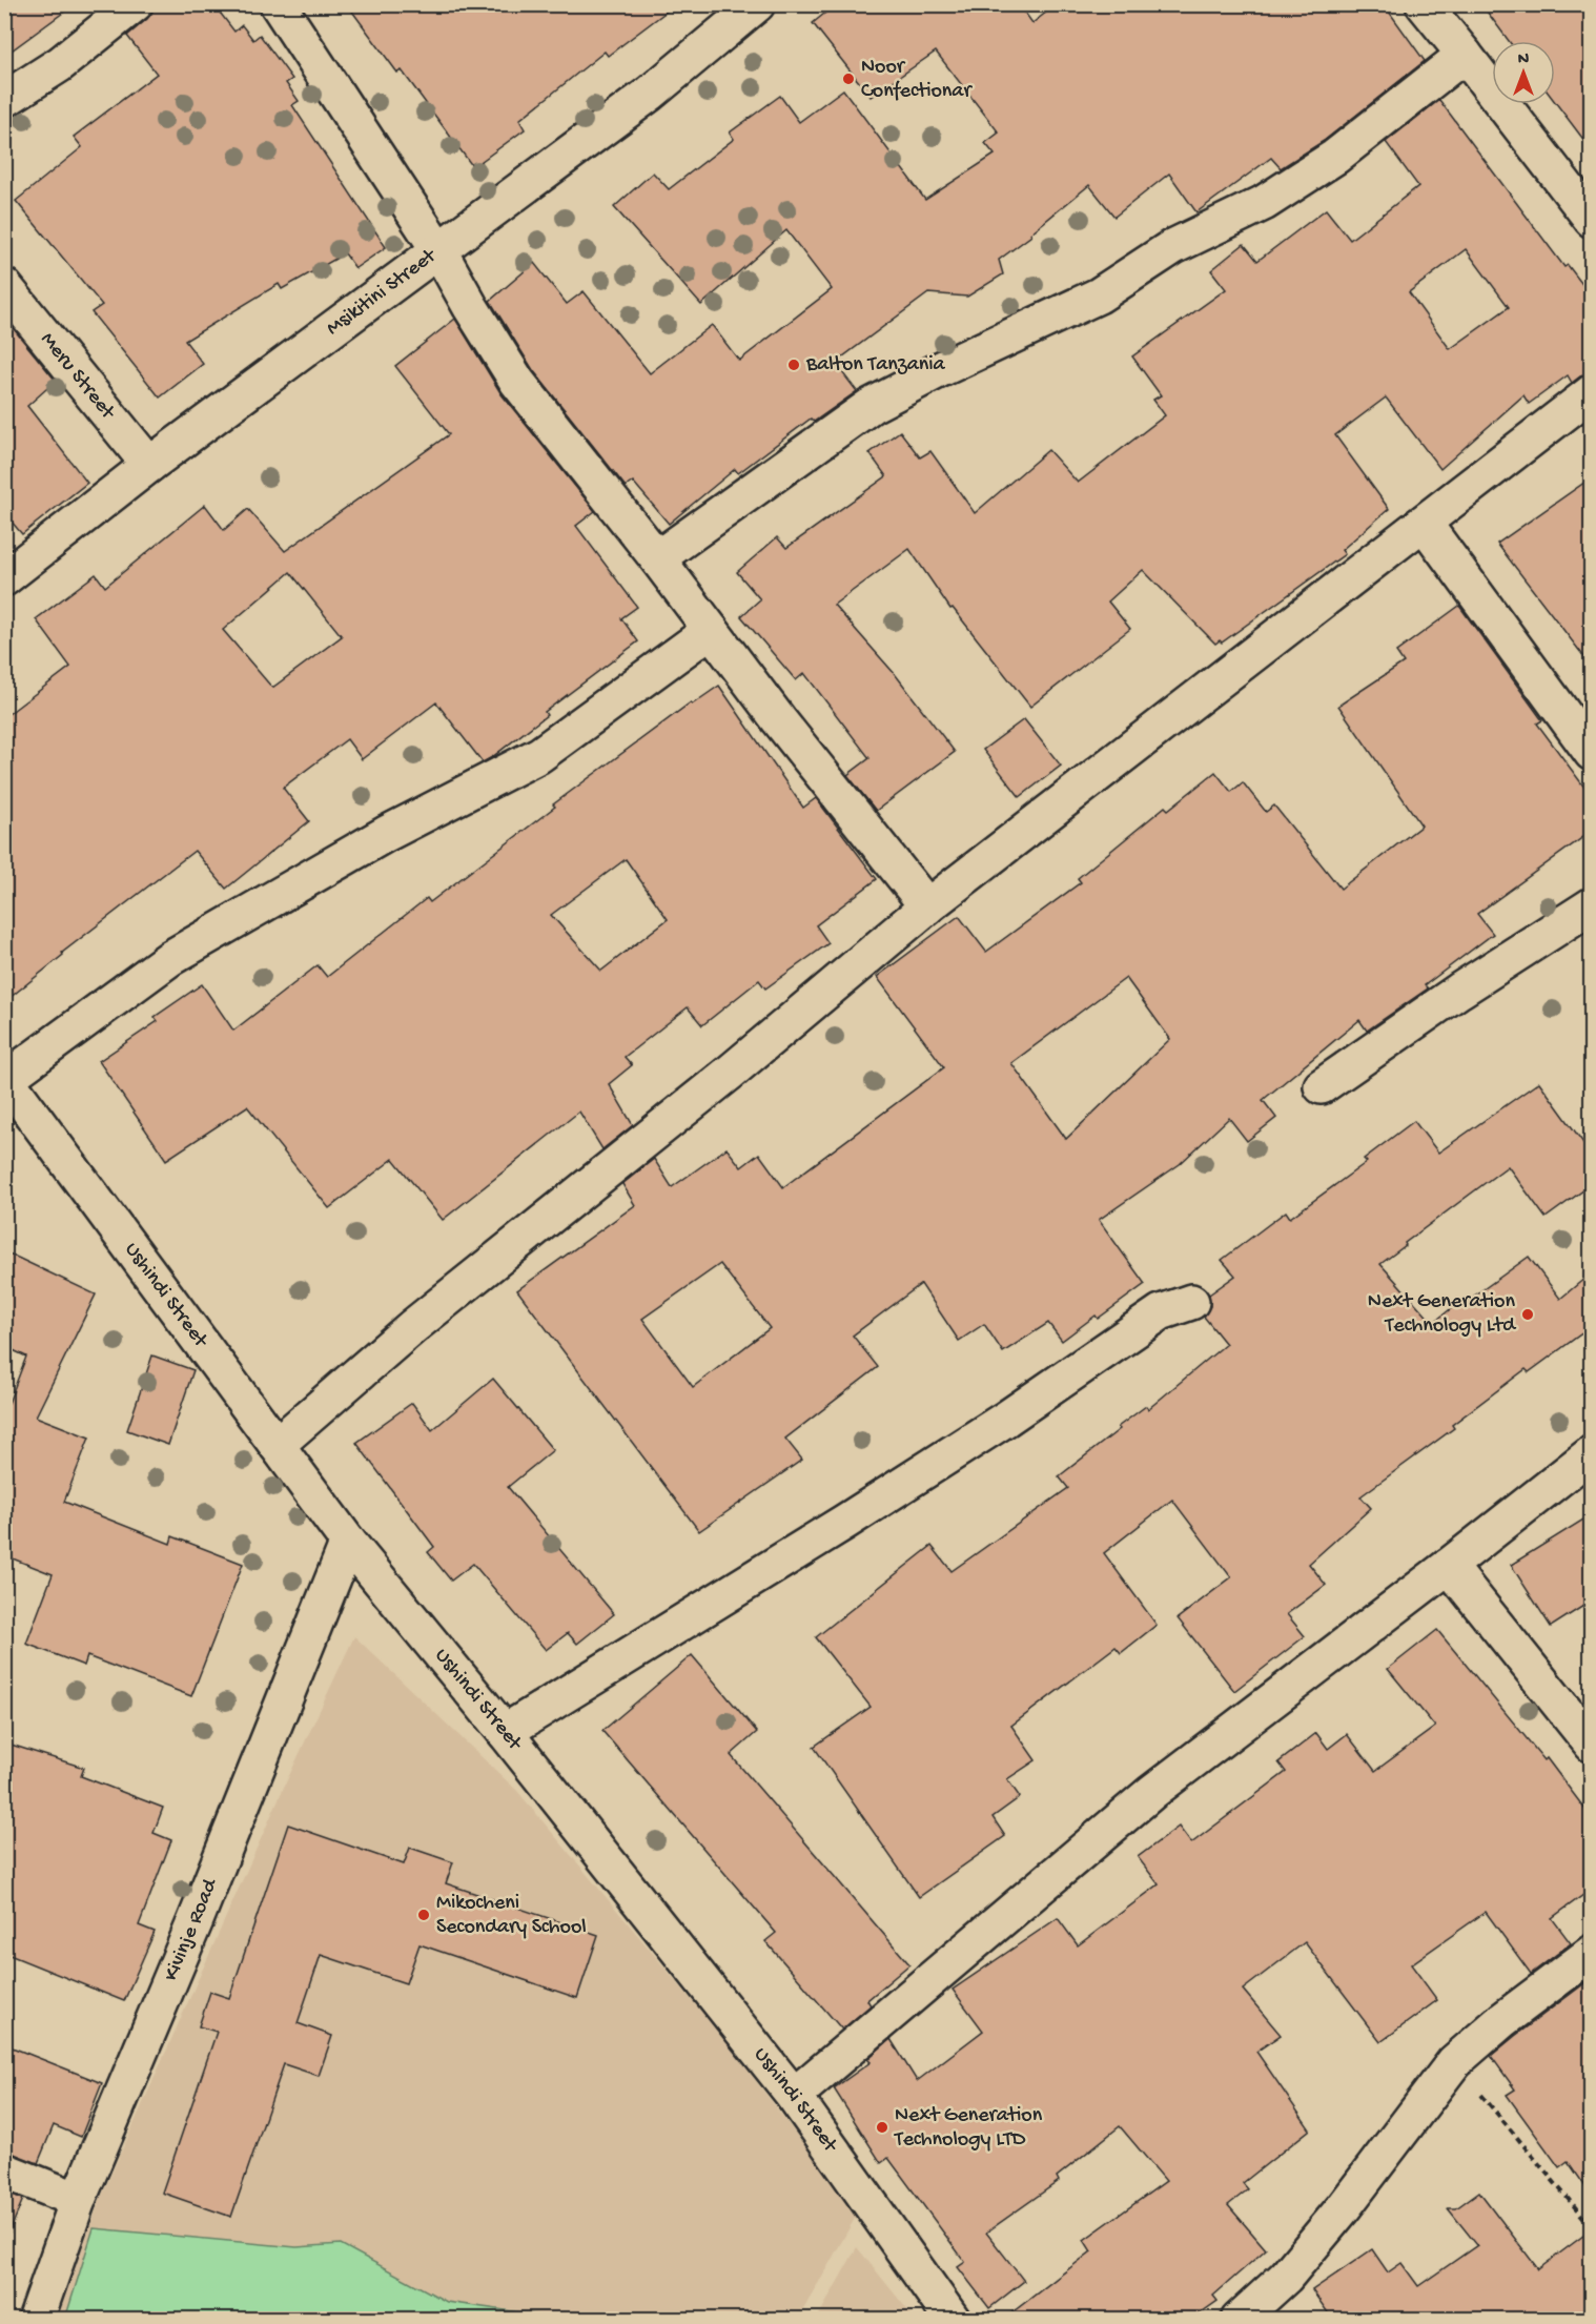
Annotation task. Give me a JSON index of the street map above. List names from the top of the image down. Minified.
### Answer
{"streets":{"street":["Msikitini Street","Meru Street","Ushindi Street","Kivinje Road"]},"crossings":[["Msikitini Street","Meru Street"],["Ushindi Street","Kivinje Road"]],"places":["Noor Confectionar","Balton Tanzania","Next Generation Technology Ltd","Mikocheni Secondary School","Next Generation Technology LTD"],"north":"top"}
